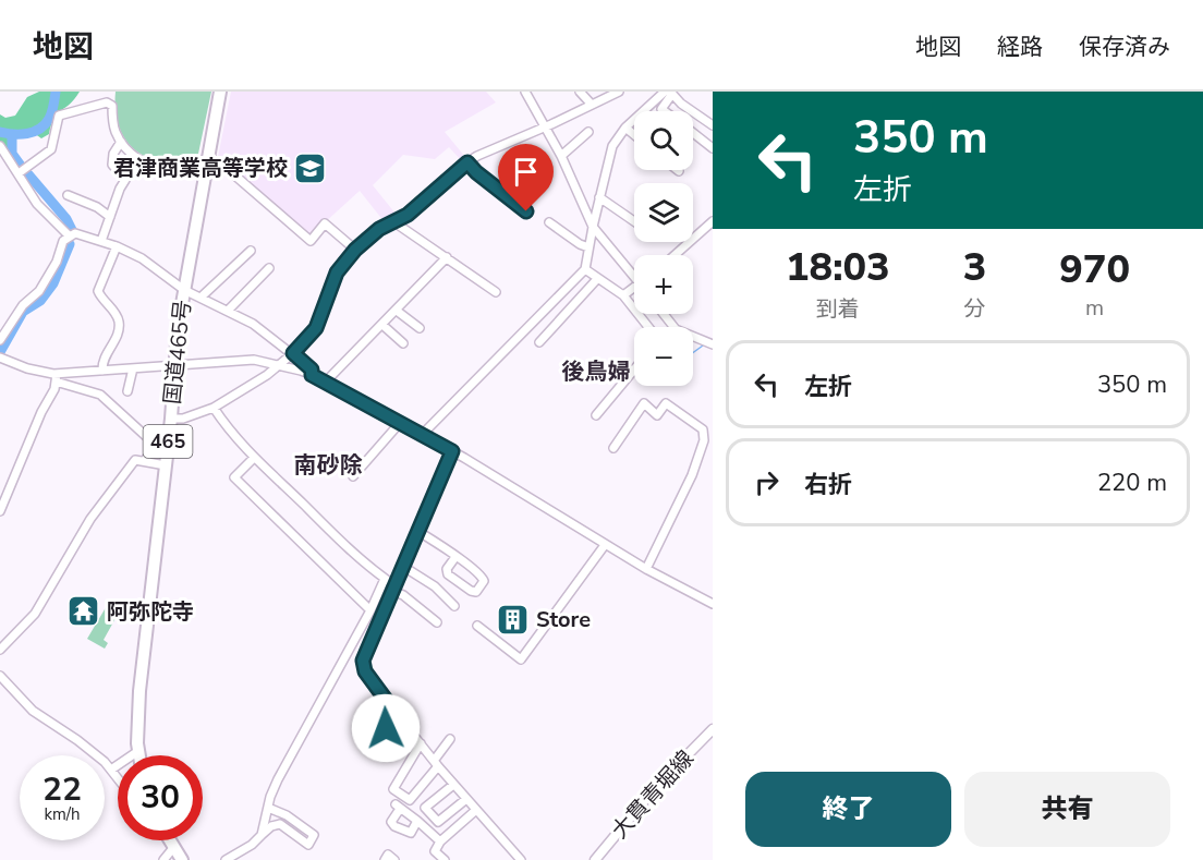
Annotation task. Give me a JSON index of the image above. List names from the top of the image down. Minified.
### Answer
{"streets":{"highway":["国道465号","465"],"main road":["大貫青堀線"]},"districts":["後鳥婦","南砂除"],"places":{"school or university":["君津商業高等学校"],"temple":["阿弥陀寺"],"building":["Store"]},"page":{"header":"地図","nav":["地図","経路","保存済み"],"turn":["350 m","左折"],"map_buttons":["+","−"],"eta":["18:03","到着","3","分","970","m"],"list":[{"name":"左折","value":"350 m"},{"name":"右折","value":"220 m"}],"speed":"22 km/h","limit":"30","buttons":["終了","共有"]}}
